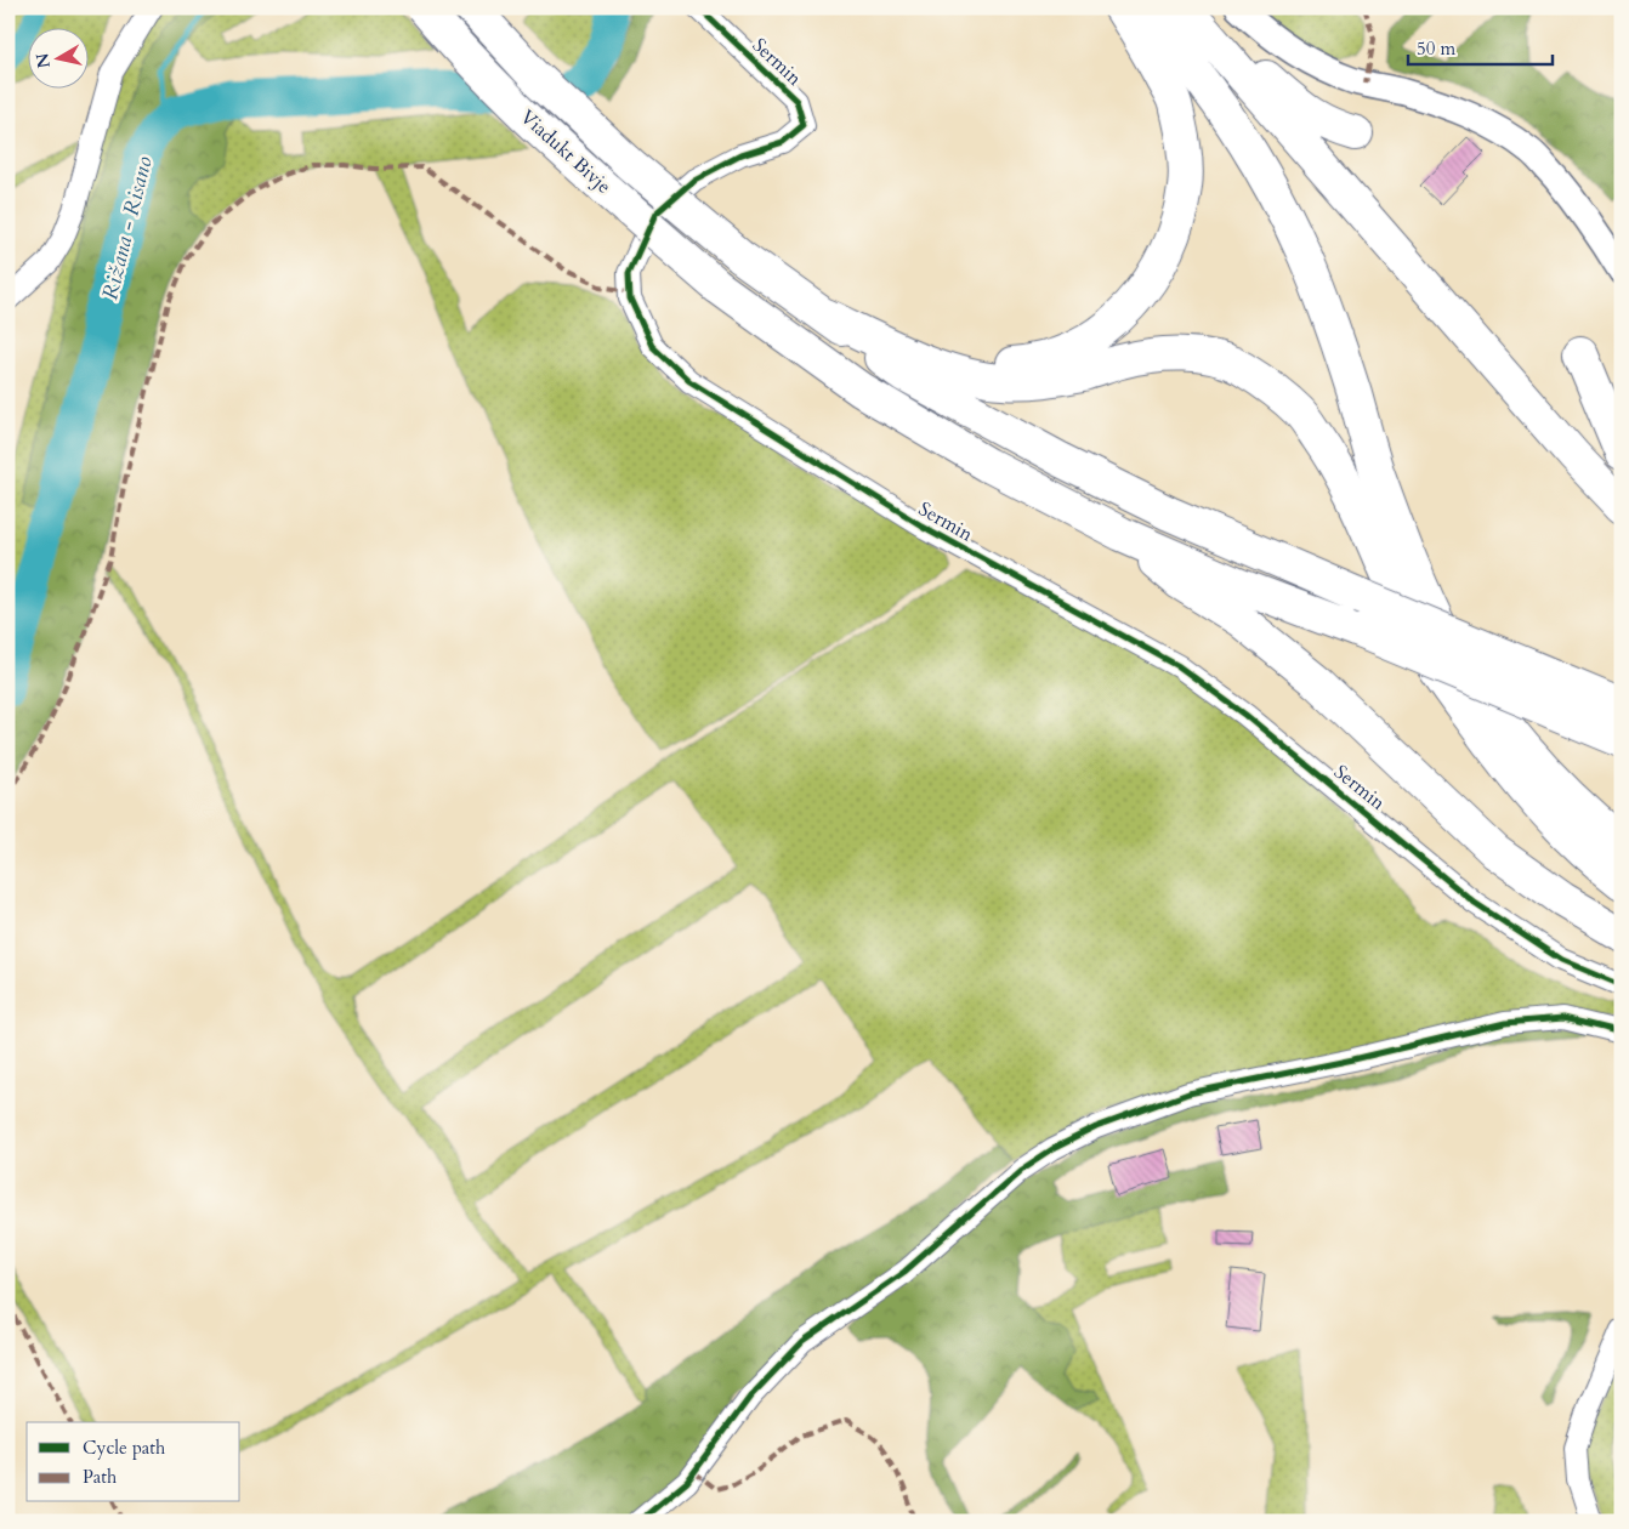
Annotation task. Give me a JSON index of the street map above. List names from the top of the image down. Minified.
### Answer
{"streets":{"highway":["Viadukt Bivje"],"street":["Sermin"]},"water":["Rižana - Risano"],"legend":["Cycle path","Path"],"scale_bar":"50 m","north":"left"}
